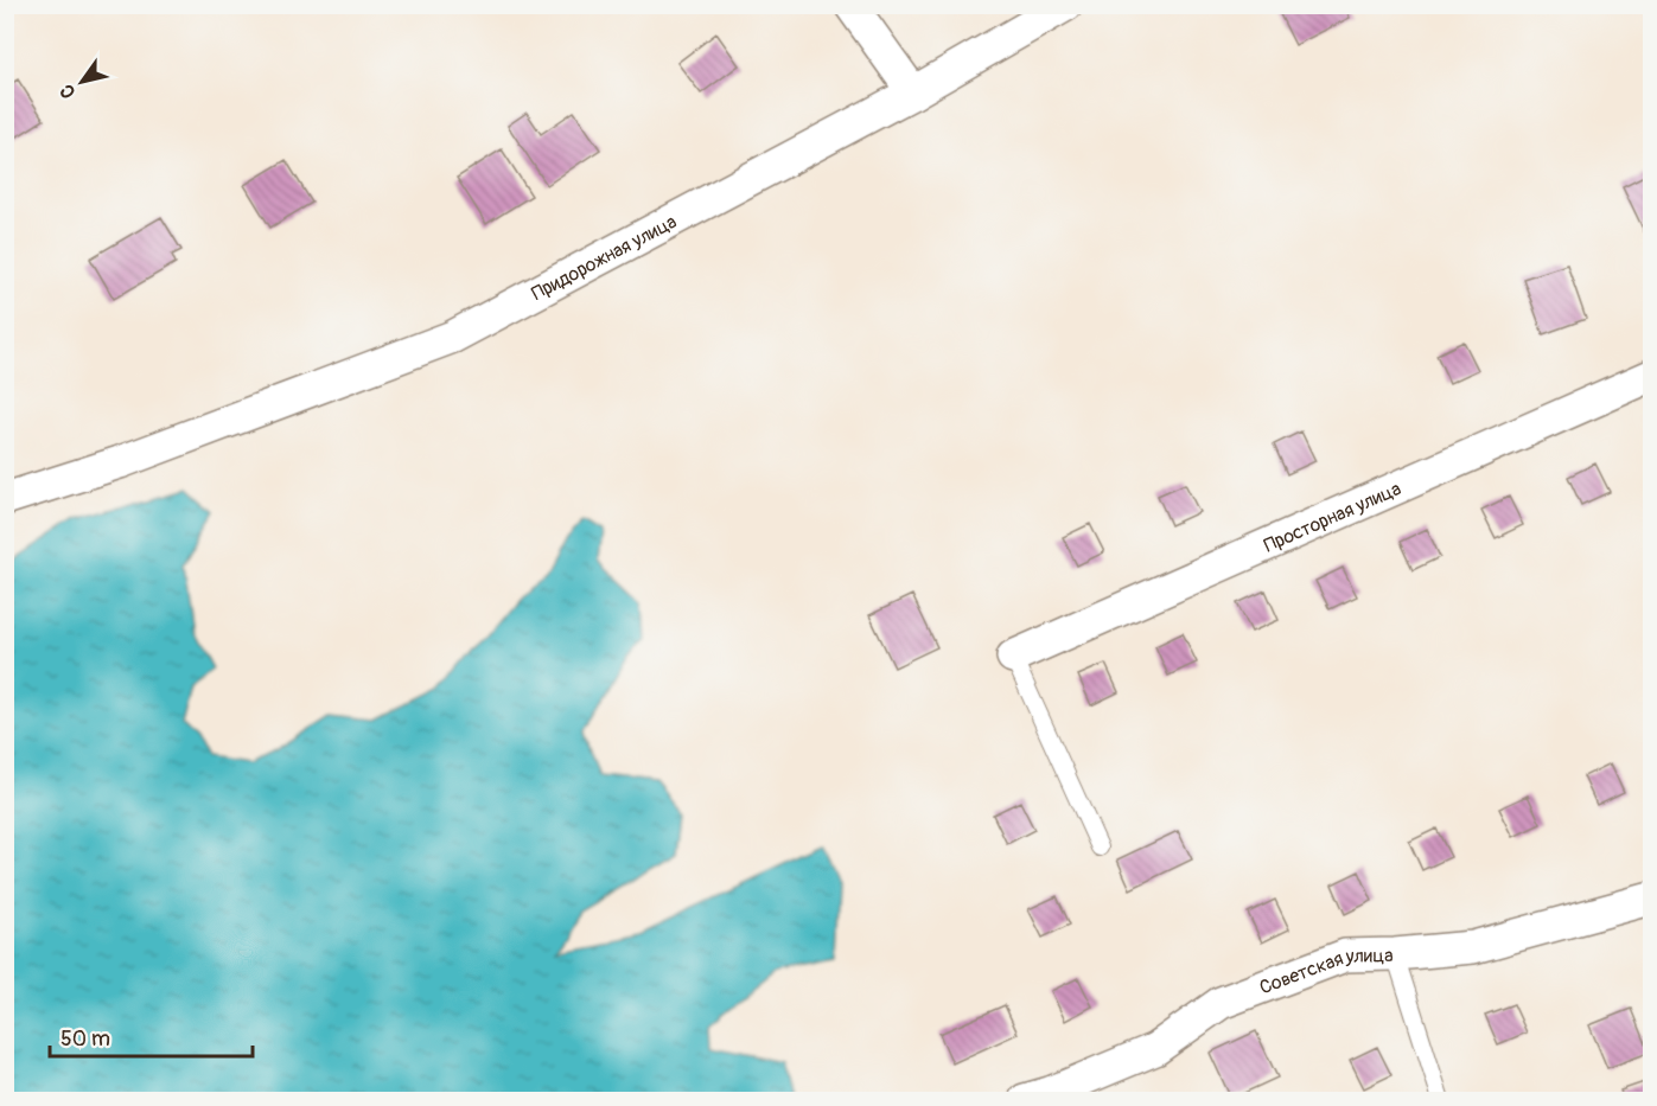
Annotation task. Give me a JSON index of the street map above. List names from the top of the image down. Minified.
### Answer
{"streets":{"street":["Придорожная улица","Просторная улица","Советская улица"]},"scale_bar":"50 m","north":"bottom left"}
